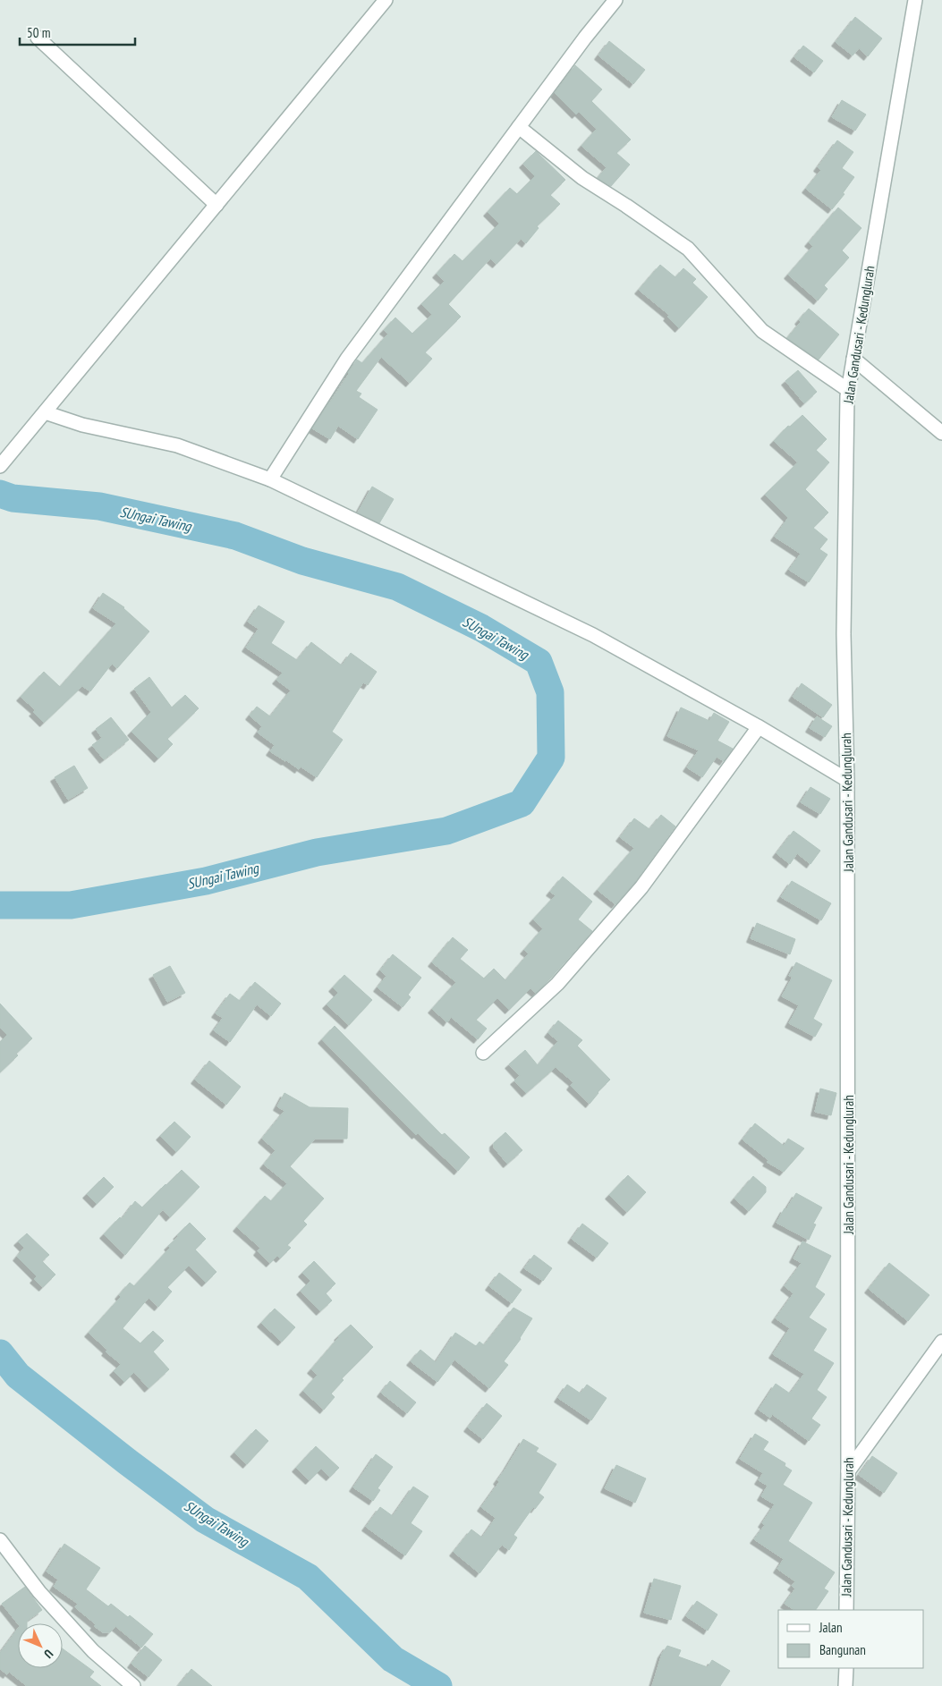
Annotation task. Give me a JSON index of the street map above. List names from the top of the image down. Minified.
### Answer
{"streets":{"street":["Jalan Gandusari - Kedunglurah"]},"water":["SUngai Tawing"],"legend":["Jalan","Bangunan"],"scale_bar":"50 m","north":"bottom right"}
